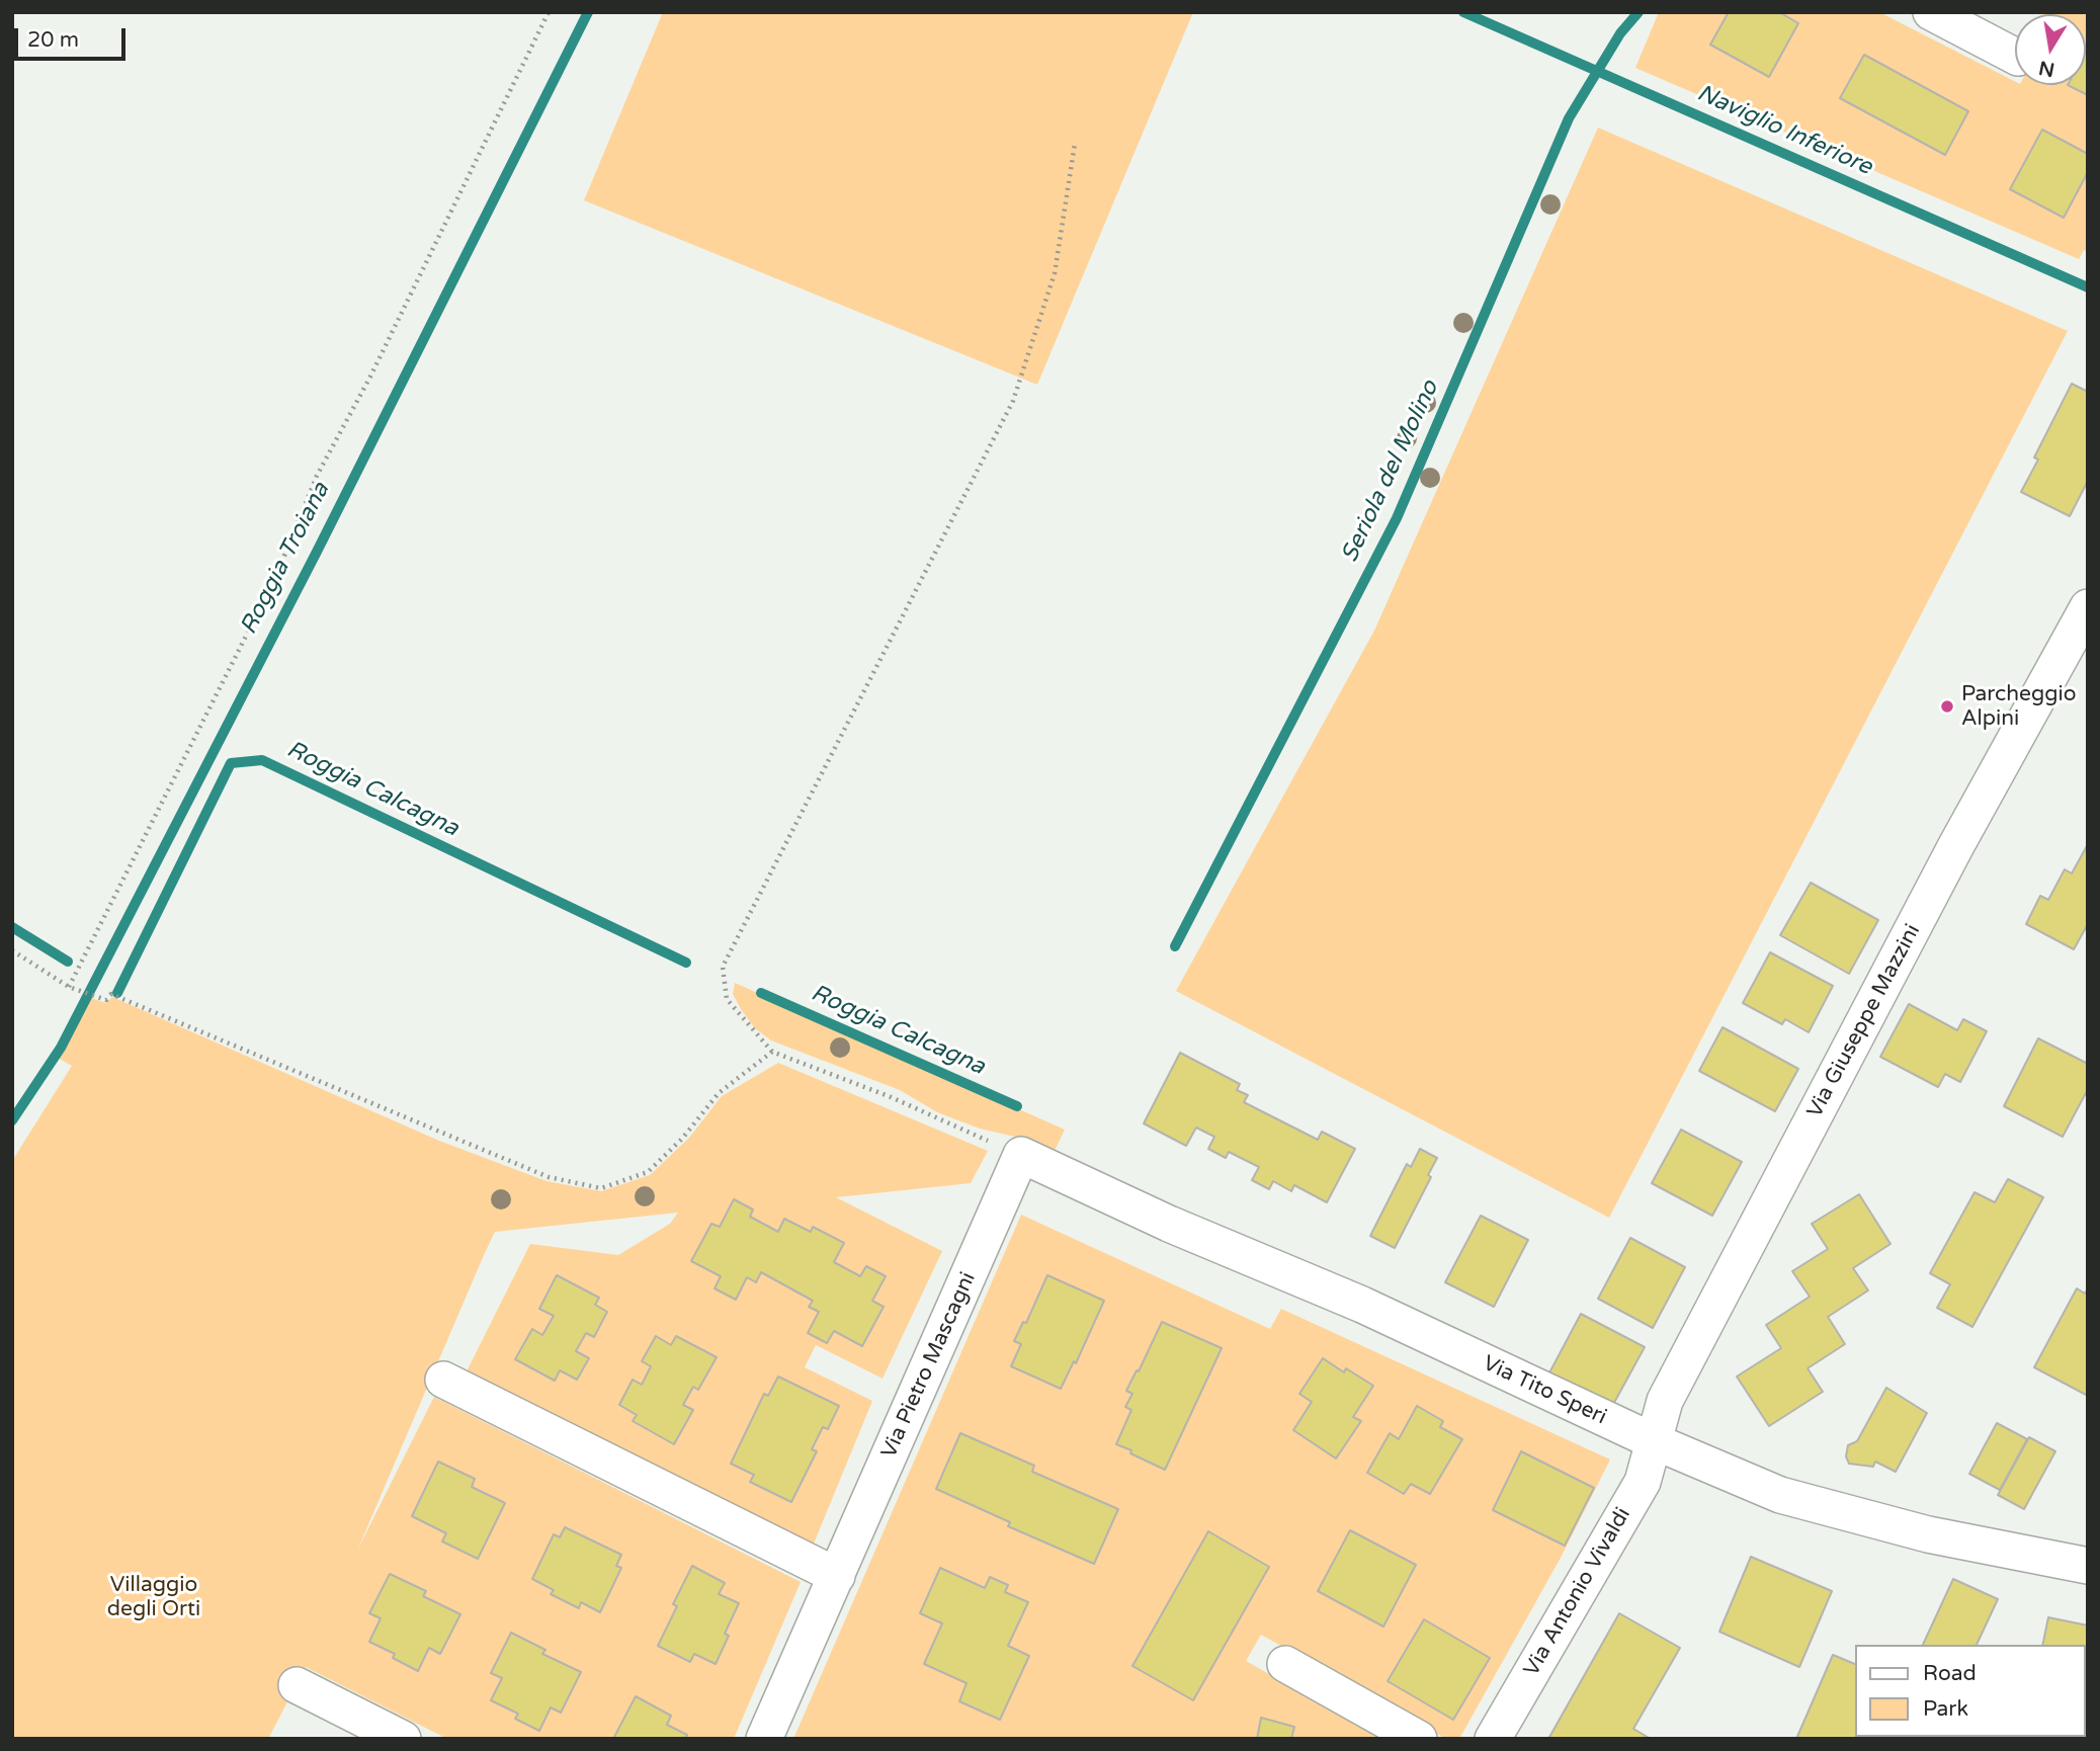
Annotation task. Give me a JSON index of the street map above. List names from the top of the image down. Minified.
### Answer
{"streets":{"street":["Via Giuseppe Mazzini","Via Pietro Mascagni","Via Tito Speri","Via Antonio Vivaldi"]},"crossings":[["Via Giuseppe Mazzini","Via Tito Speri"],["Via Giuseppe Mazzini","Via Antonio Vivaldi"],["Via Pietro Mascagni","Via Tito Speri"],["Via Tito Speri","Via Antonio Vivaldi"]],"water":["Naviglio Inferiore","Seriola del Molino","Roggia Troiana","Roggia Calcagna"],"parks":["Villaggio degli Orti"],"places":["Parcheggio Alpini"],"legend":["Road","Park"],"scale_bar":"20 m","north":"bottom"}
